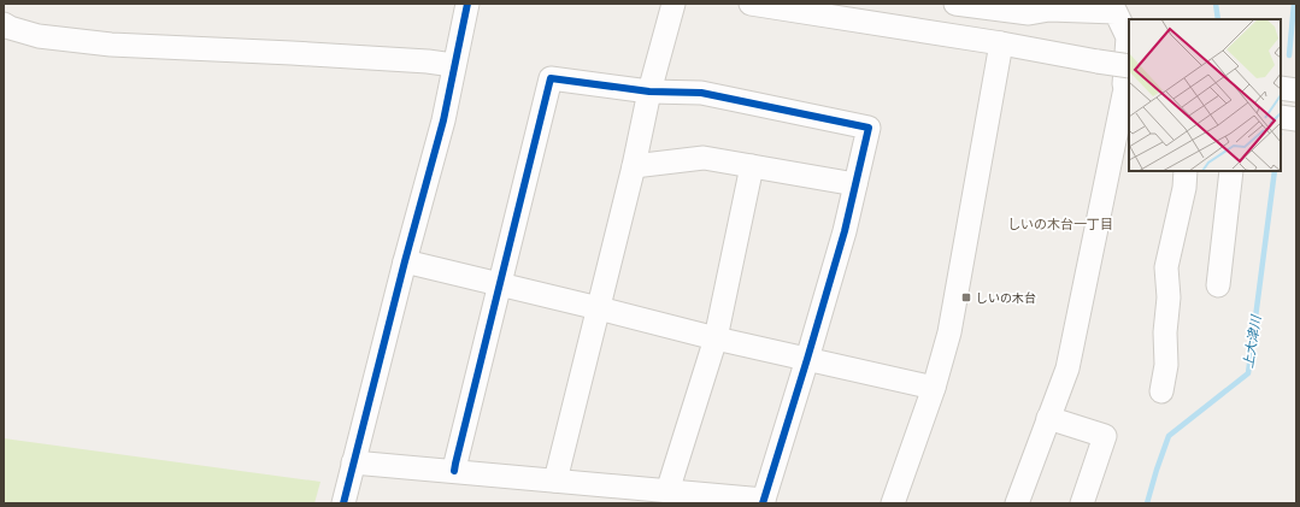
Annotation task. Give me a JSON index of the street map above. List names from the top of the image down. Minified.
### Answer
{"districts":["しいの木台一丁目"],"water":["上大津川"],"places":{"transit":["しいの木台"]}}
